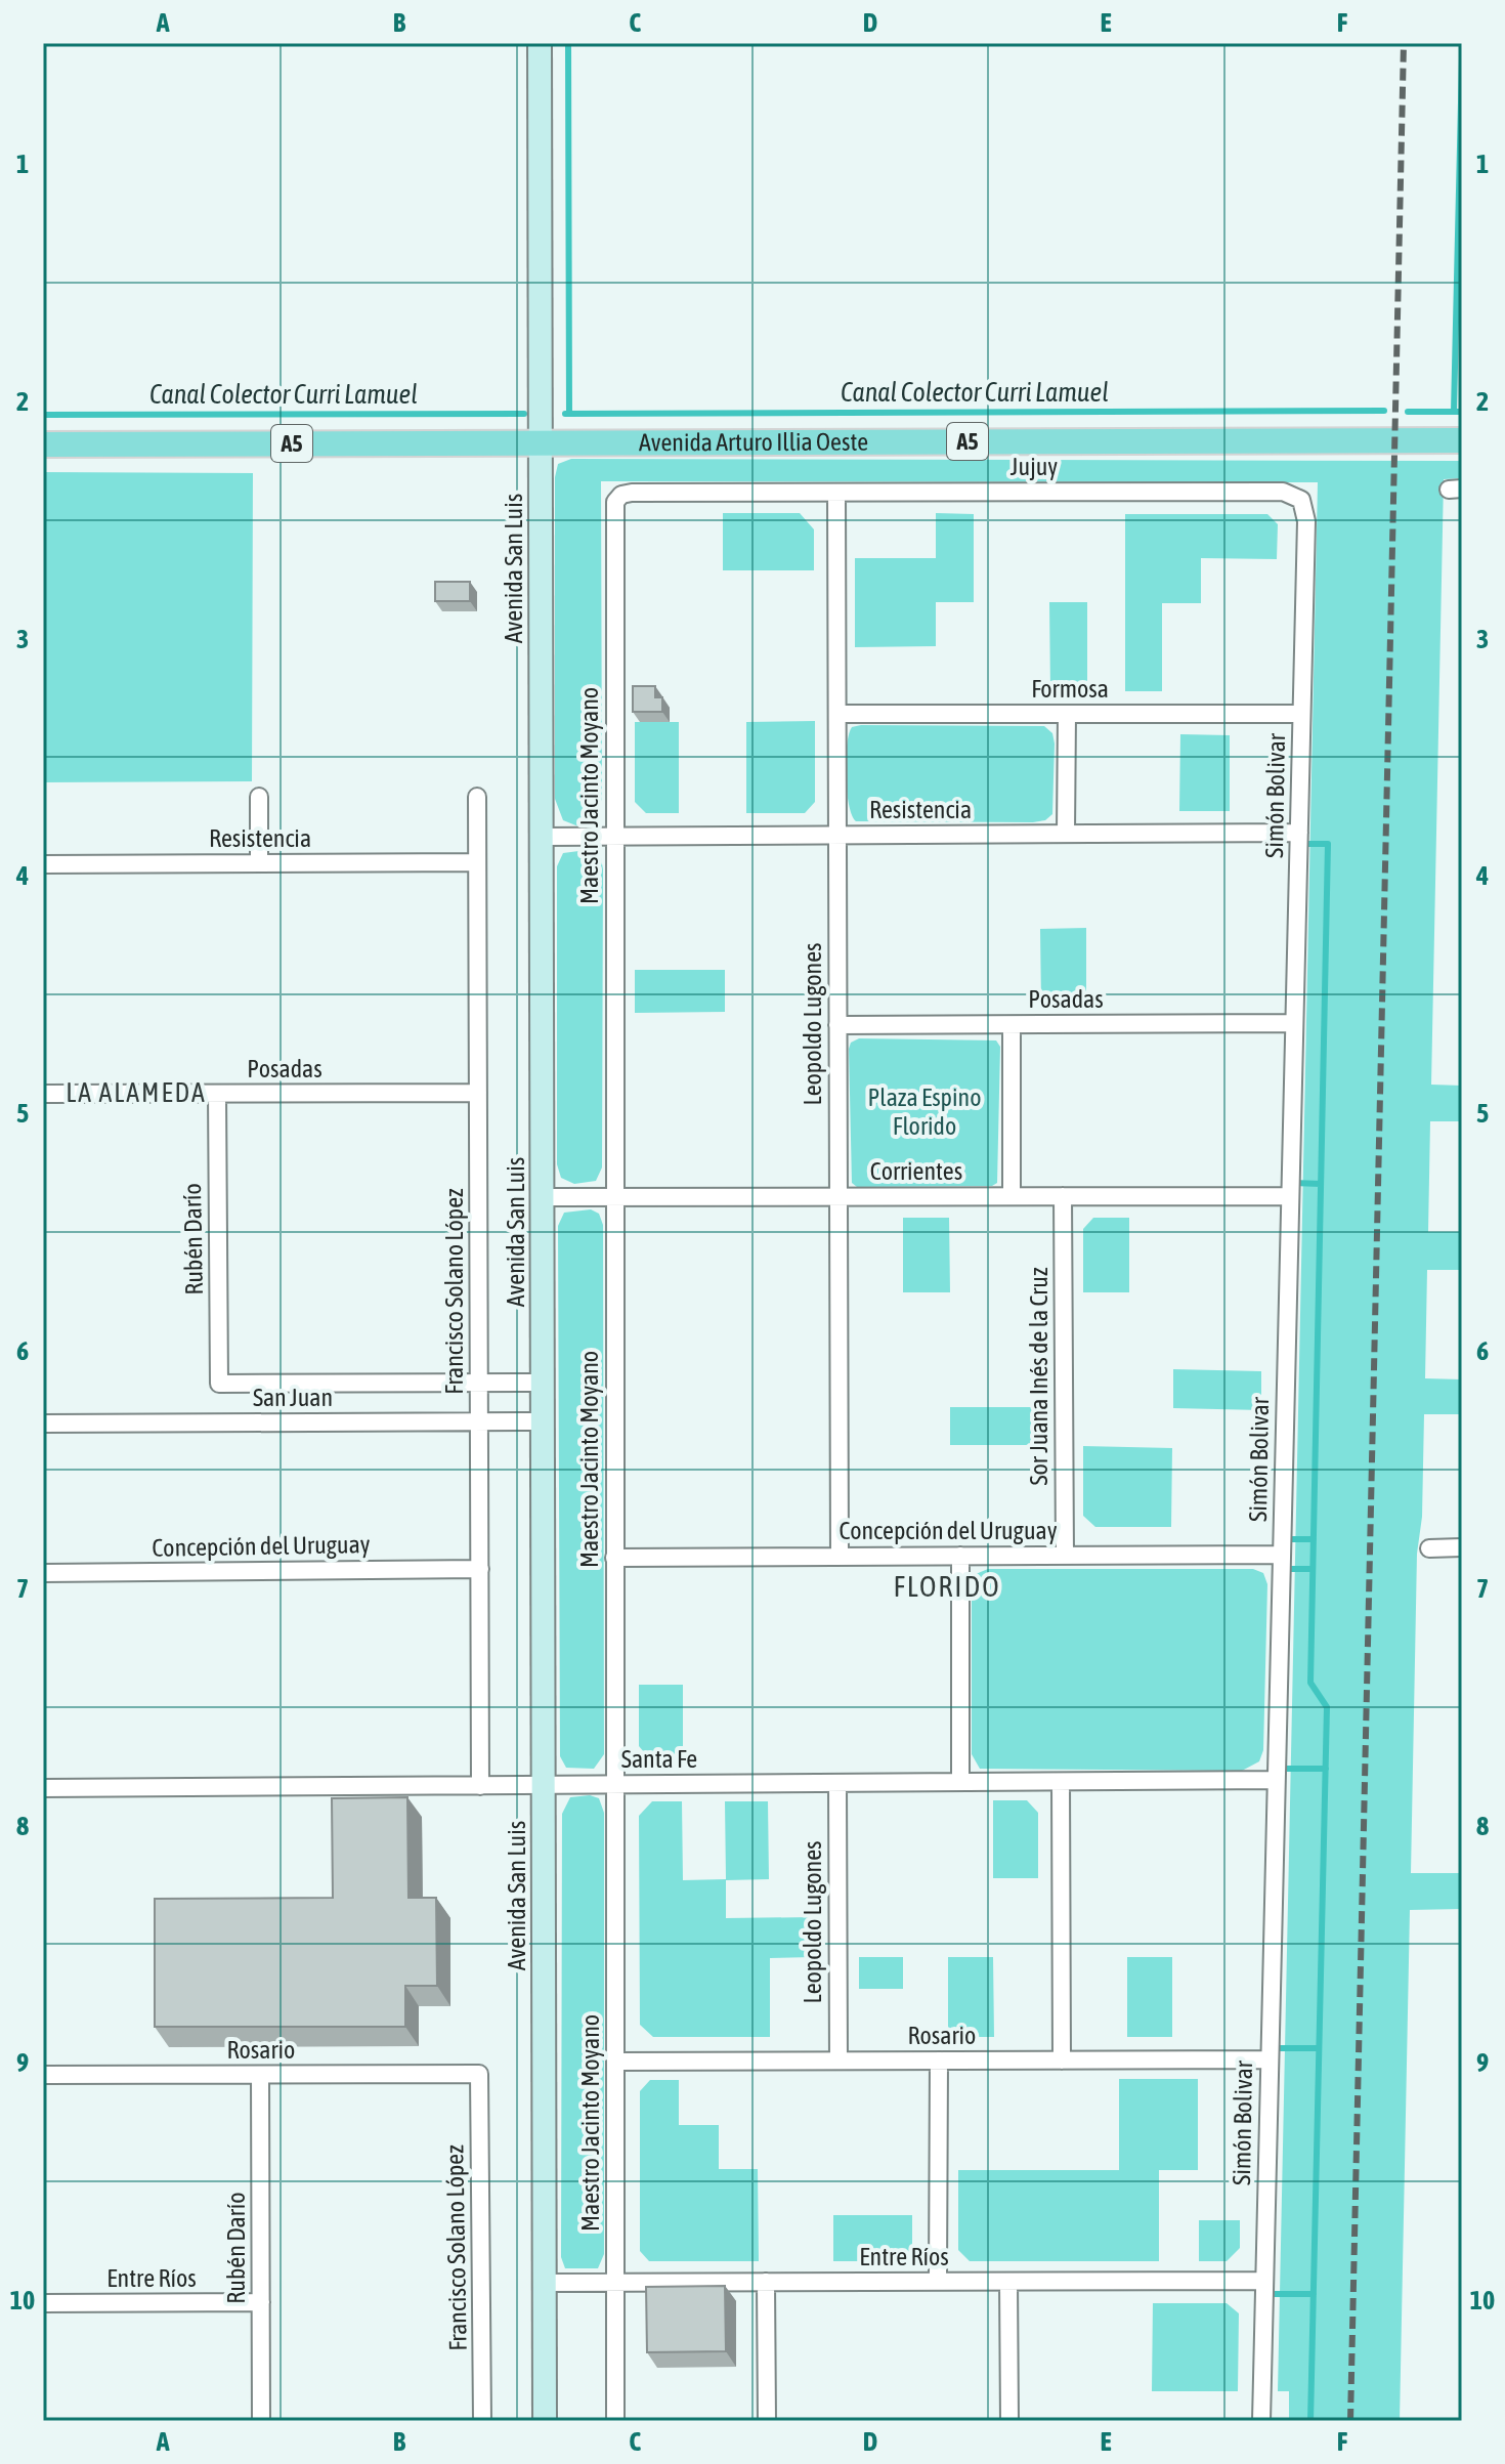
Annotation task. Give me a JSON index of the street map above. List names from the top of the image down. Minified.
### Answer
{"streets":{"main road":["A5","Avenida Arturo Illia Oeste","Avenida San Luis"],"street":["Jujuy","Formosa","Maestro Jacinto Moyano","Simón Bolivar","Resistencia","Posadas","Leopoldo Lugones","Corrientes","Rubén Darío","Francisco Solano López","Sor Juana Inés de la Cruz","San Juan","Concepción del Uruguay","Santa Fe","Rosario","Entre Ríos"]},"crossings":[["Avenida Arturo Illia Oeste","Avenida San Luis"],["Jujuy","Maestro Jacinto Moyano"],["Jujuy","Simón Bolivar"],["Jujuy","Leopoldo Lugones"],["Avenida San Luis","Resistencia"],["Avenida San Luis","Corrientes"],["Avenida San Luis","San Juan"],["Avenida San Luis","Santa Fe"],["Avenida San Luis","Entre Ríos"],["Formosa","Simón Bolivar"],["Formosa","Leopoldo Lugones"],["Maestro Jacinto Moyano","Resistencia"],["Maestro Jacinto Moyano","Corrientes"],["Maestro Jacinto Moyano","Concepción del Uruguay"],["Maestro Jacinto Moyano","Santa Fe"],["Maestro Jacinto Moyano","Rosario"],["Maestro Jacinto Moyano","Entre Ríos"],["Simón Bolivar","Resistencia"],["Simón Bolivar","Posadas"],["Simón Bolivar","Corrientes"],["Simón Bolivar","Concepción del Uruguay"],["Simón Bolivar","Santa Fe"],["Simón Bolivar","Rosario"],["Simón Bolivar","Entre Ríos"],["Resistencia","Leopoldo Lugones"],["Resistencia","Francisco Solano López"],["Posadas","Leopoldo Lugones"],["Posadas","Rubén Darío"],["Posadas","Francisco Solano López"],["Leopoldo Lugones","Corrientes"],["Leopoldo Lugones","Concepción del Uruguay"],["Leopoldo Lugones","Santa Fe"],["Leopoldo Lugones","Rosario"],["Corrientes","Sor Juana Inés de la Cruz"],["Rubén Darío","San Juan"],["Rubén Darío","Rosario"],["Rubén Darío","Entre Ríos"],["Francisco Solano López","San Juan"],["Francisco Solano López","Concepción del Uruguay"],["Francisco Solano López","Santa Fe"],["Francisco Solano López","Rosario"],["Sor Juana Inés de la Cruz","Concepción del Uruguay"]],"districts":["LA ALAMEDA","FLORIDO"],"water":["Canal Colector Curri Lamuel"],"parks":["Plaza Espino Florido"],"grid":{"columns":["A","B","C","D","E","F"],"rows":["1","2","3","4","5","6","7","8","9","10"]}}
